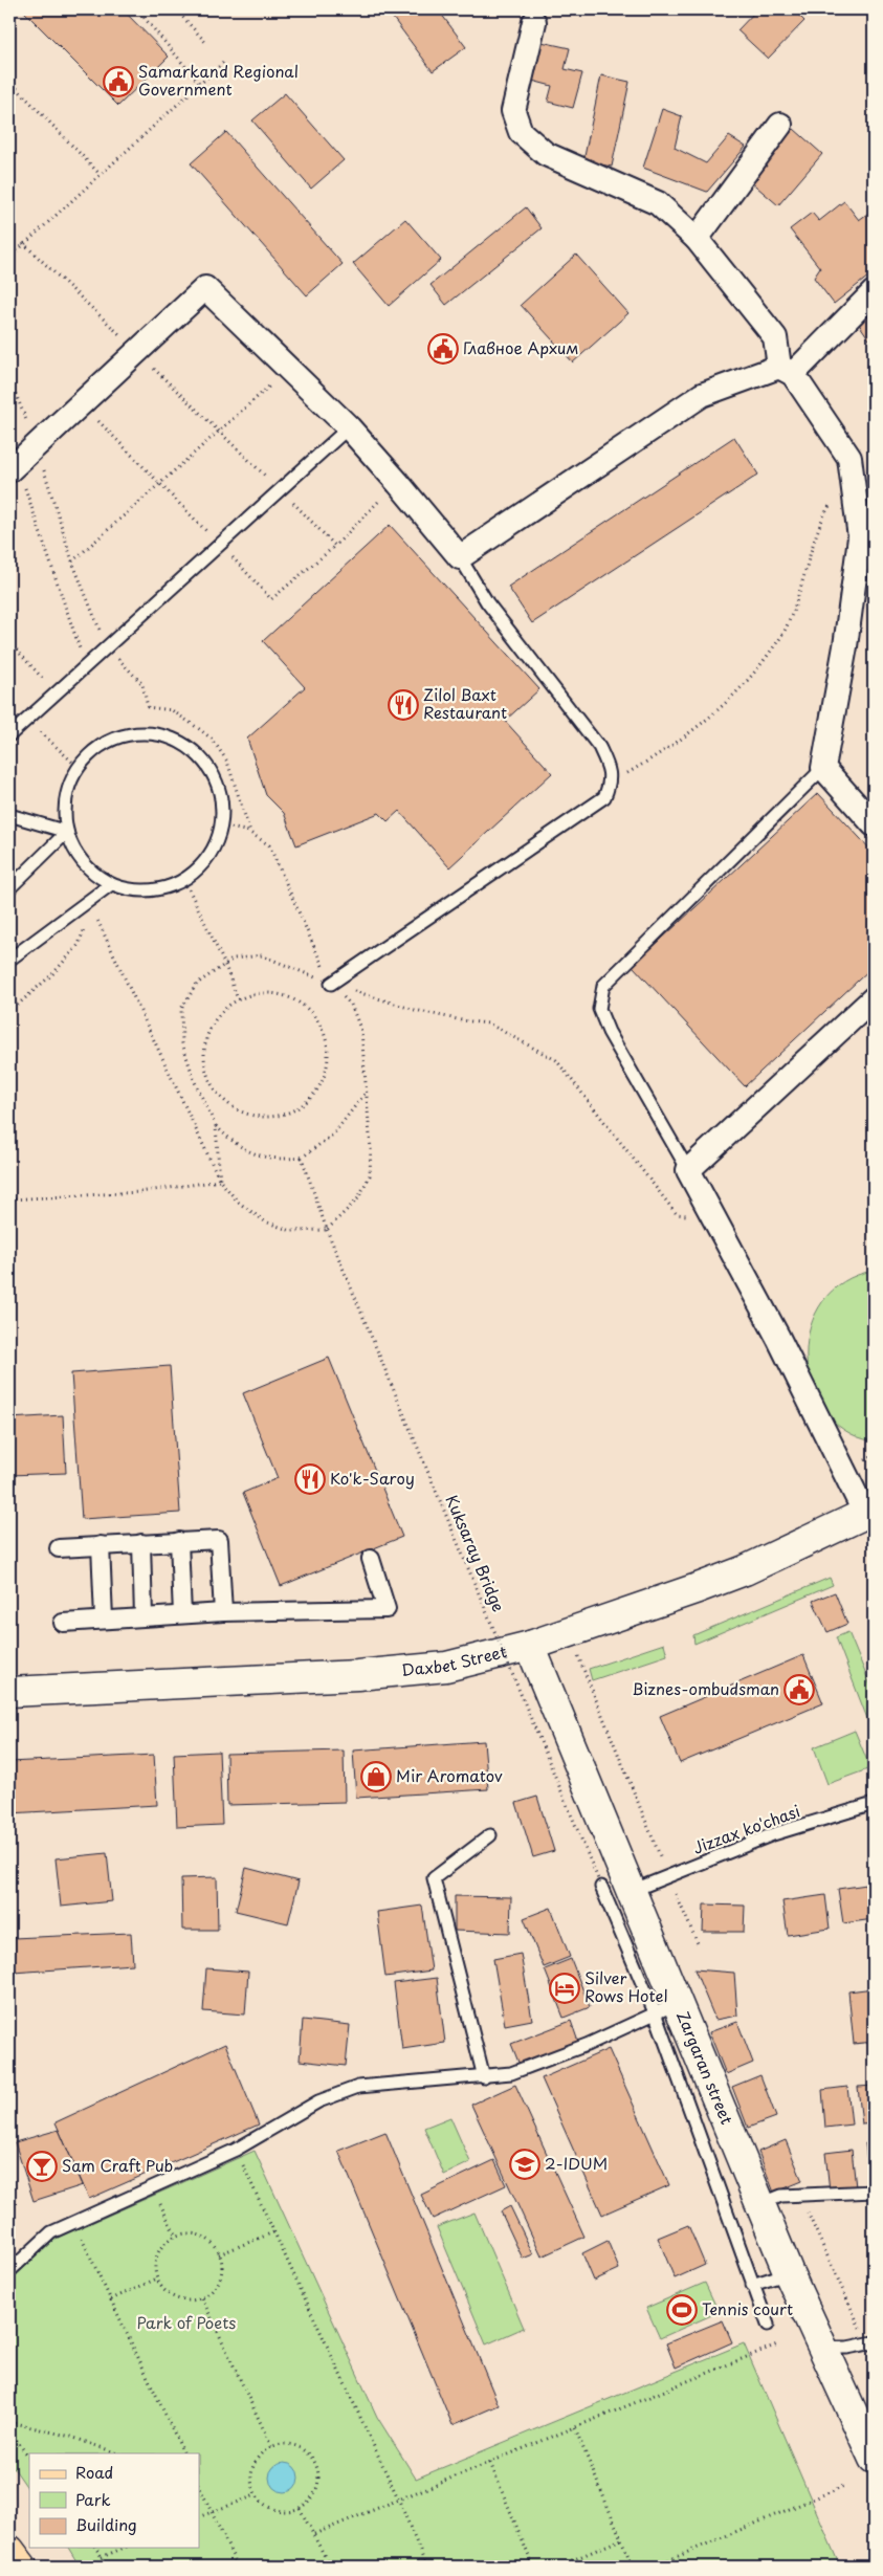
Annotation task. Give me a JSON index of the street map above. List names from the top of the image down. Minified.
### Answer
{"streets":{"street":["Daxbet Street","Zargaran street"],"lane":["Jizzax ko'chasi"],"path":["Kuksaray Bridge"]},"crossings":[["Daxbet Street","Zargaran street"],["Jizzax ko'chasi","Zargaran street"]],"parks":["Park of Poets"],"places":{"public building":["Samarkand Regional Government","Главное Архим","Biznes-ombudsman"],"restaurant":["Zilol Baxt Restaurant","Ko'k-Saroy"],"shop":["Mir Aromatov"],"hotel":["Silver Rows Hotel"],"school or university":["2-IDUM"],"bar":["Sam Craft Pub"],"sports":["Tennis court"]},"legend":["Road","Park","Building"]}
